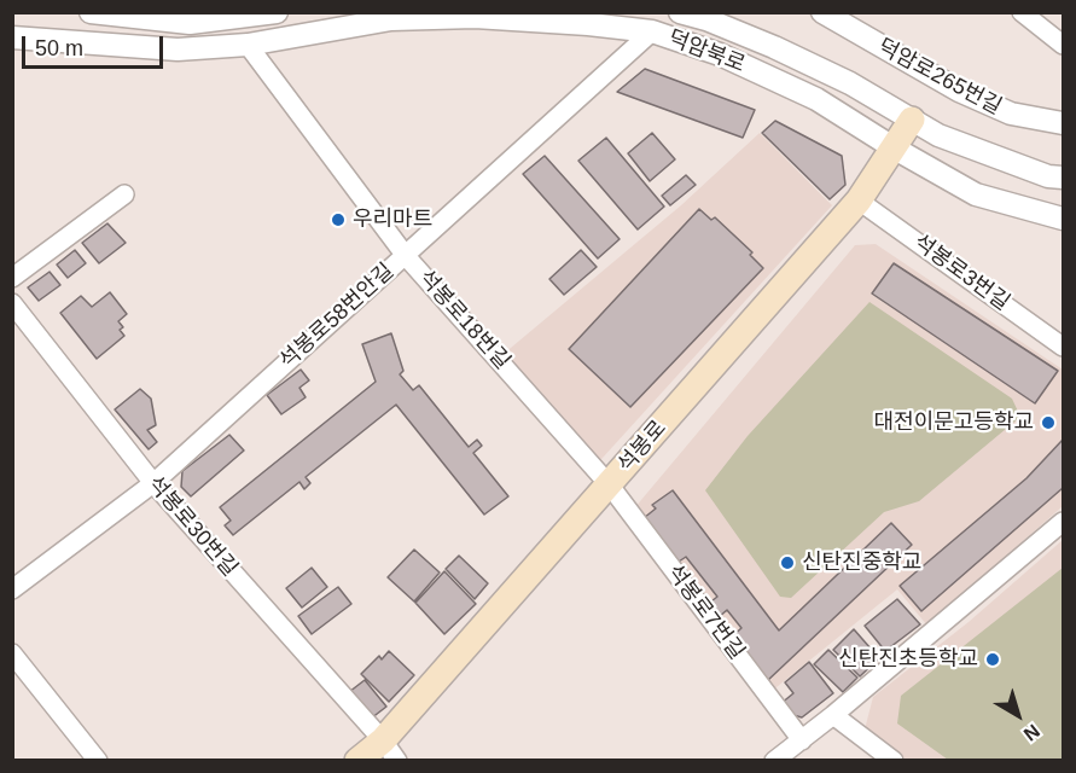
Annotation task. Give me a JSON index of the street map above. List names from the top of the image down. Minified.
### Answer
{"streets":{"main road":["석봉로"],"street":["덕암북로","덕암로265번길","석봉로3번길","석봉로58번안길","석봉로18번길","석봉로30번길","석봉로7번길"]},"crossings":[["덕암북로","석봉로58번안길"],["덕암북로","석봉로18번길"],["덕암북로","석봉로"],["석봉로3번길","석봉로"],["석봉로58번안길","석봉로18번길"],["석봉로58번안길","석봉로30번길"],["석봉로18번길","석봉로"],["석봉로18번길","석봉로7번길"],["석봉로","석봉로30번길"],["석봉로","석봉로7번길"]],"places":["우리마트","대전이문고등학교","신탄진중학교","신탄진초등학교"],"scale_bar":"50 m","north":"bottom right"}
